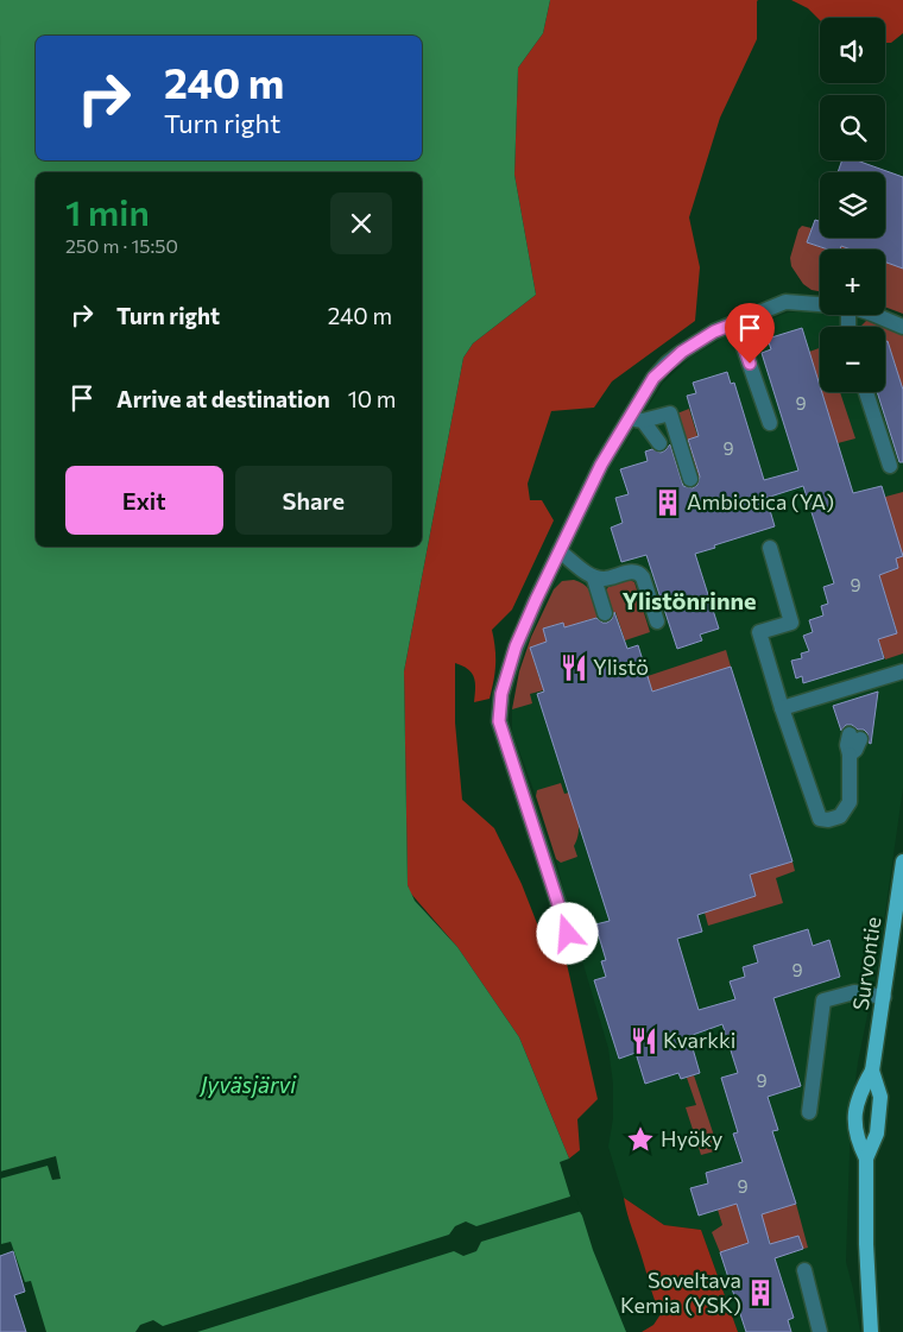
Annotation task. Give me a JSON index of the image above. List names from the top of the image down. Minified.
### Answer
{"streets":{"main road":["Survontie"]},"districts":["Ylistönrinne"],"water":["Jyväsjärvi"],"places":{"building":["Ambiotica (YA)","Soveltava Kemia (YSK)"],"restaurant":["Ylistö","Kvarkki"],"place":["Hyöky"]},"house_numbers":["9","9","9","9","9","9"],"page":{"map_buttons":["+","−"],"turn":["240 m","Turn right"],"heading":["1 min","250 m · 15:50"],"list":[{"name":"Turn right","value":"240 m"},{"name":"Arrive at destination","value":"10 m"}],"buttons":["Exit","Share"]}}
